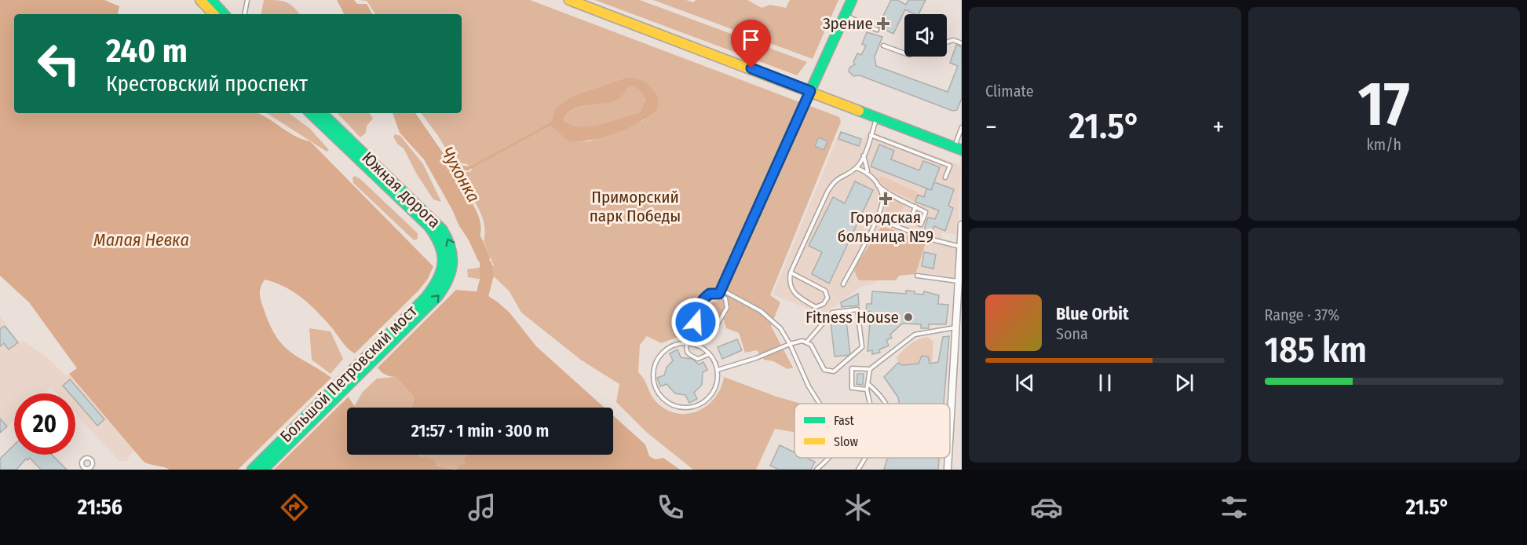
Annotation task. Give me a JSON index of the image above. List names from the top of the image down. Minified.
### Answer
{"streets":{"street":["Южная дорога","Большой Петровский мост"]},"crossings":[["Южная дорога","Большой Петровский мост"]],"water":["Чухонка","Малая Невка"],"parks":["Приморский парк Победы"],"places":{"health":["Зрение","Городская больница №9"],"other":["Fitness House"]},"legend":["Fast","Slow"],"page":{"tile":["Climate",["17","km/h"],["Range · 37%","185 km"]],"turn":["240 m","Крестовский проспект"],"heat":["−","21.5°","+"],"song":["Blue Orbit","Sona"],"limit":"20","trip":"21:57 · 1 min · 300 m","tabs":["21:56","21.5°"]}}
